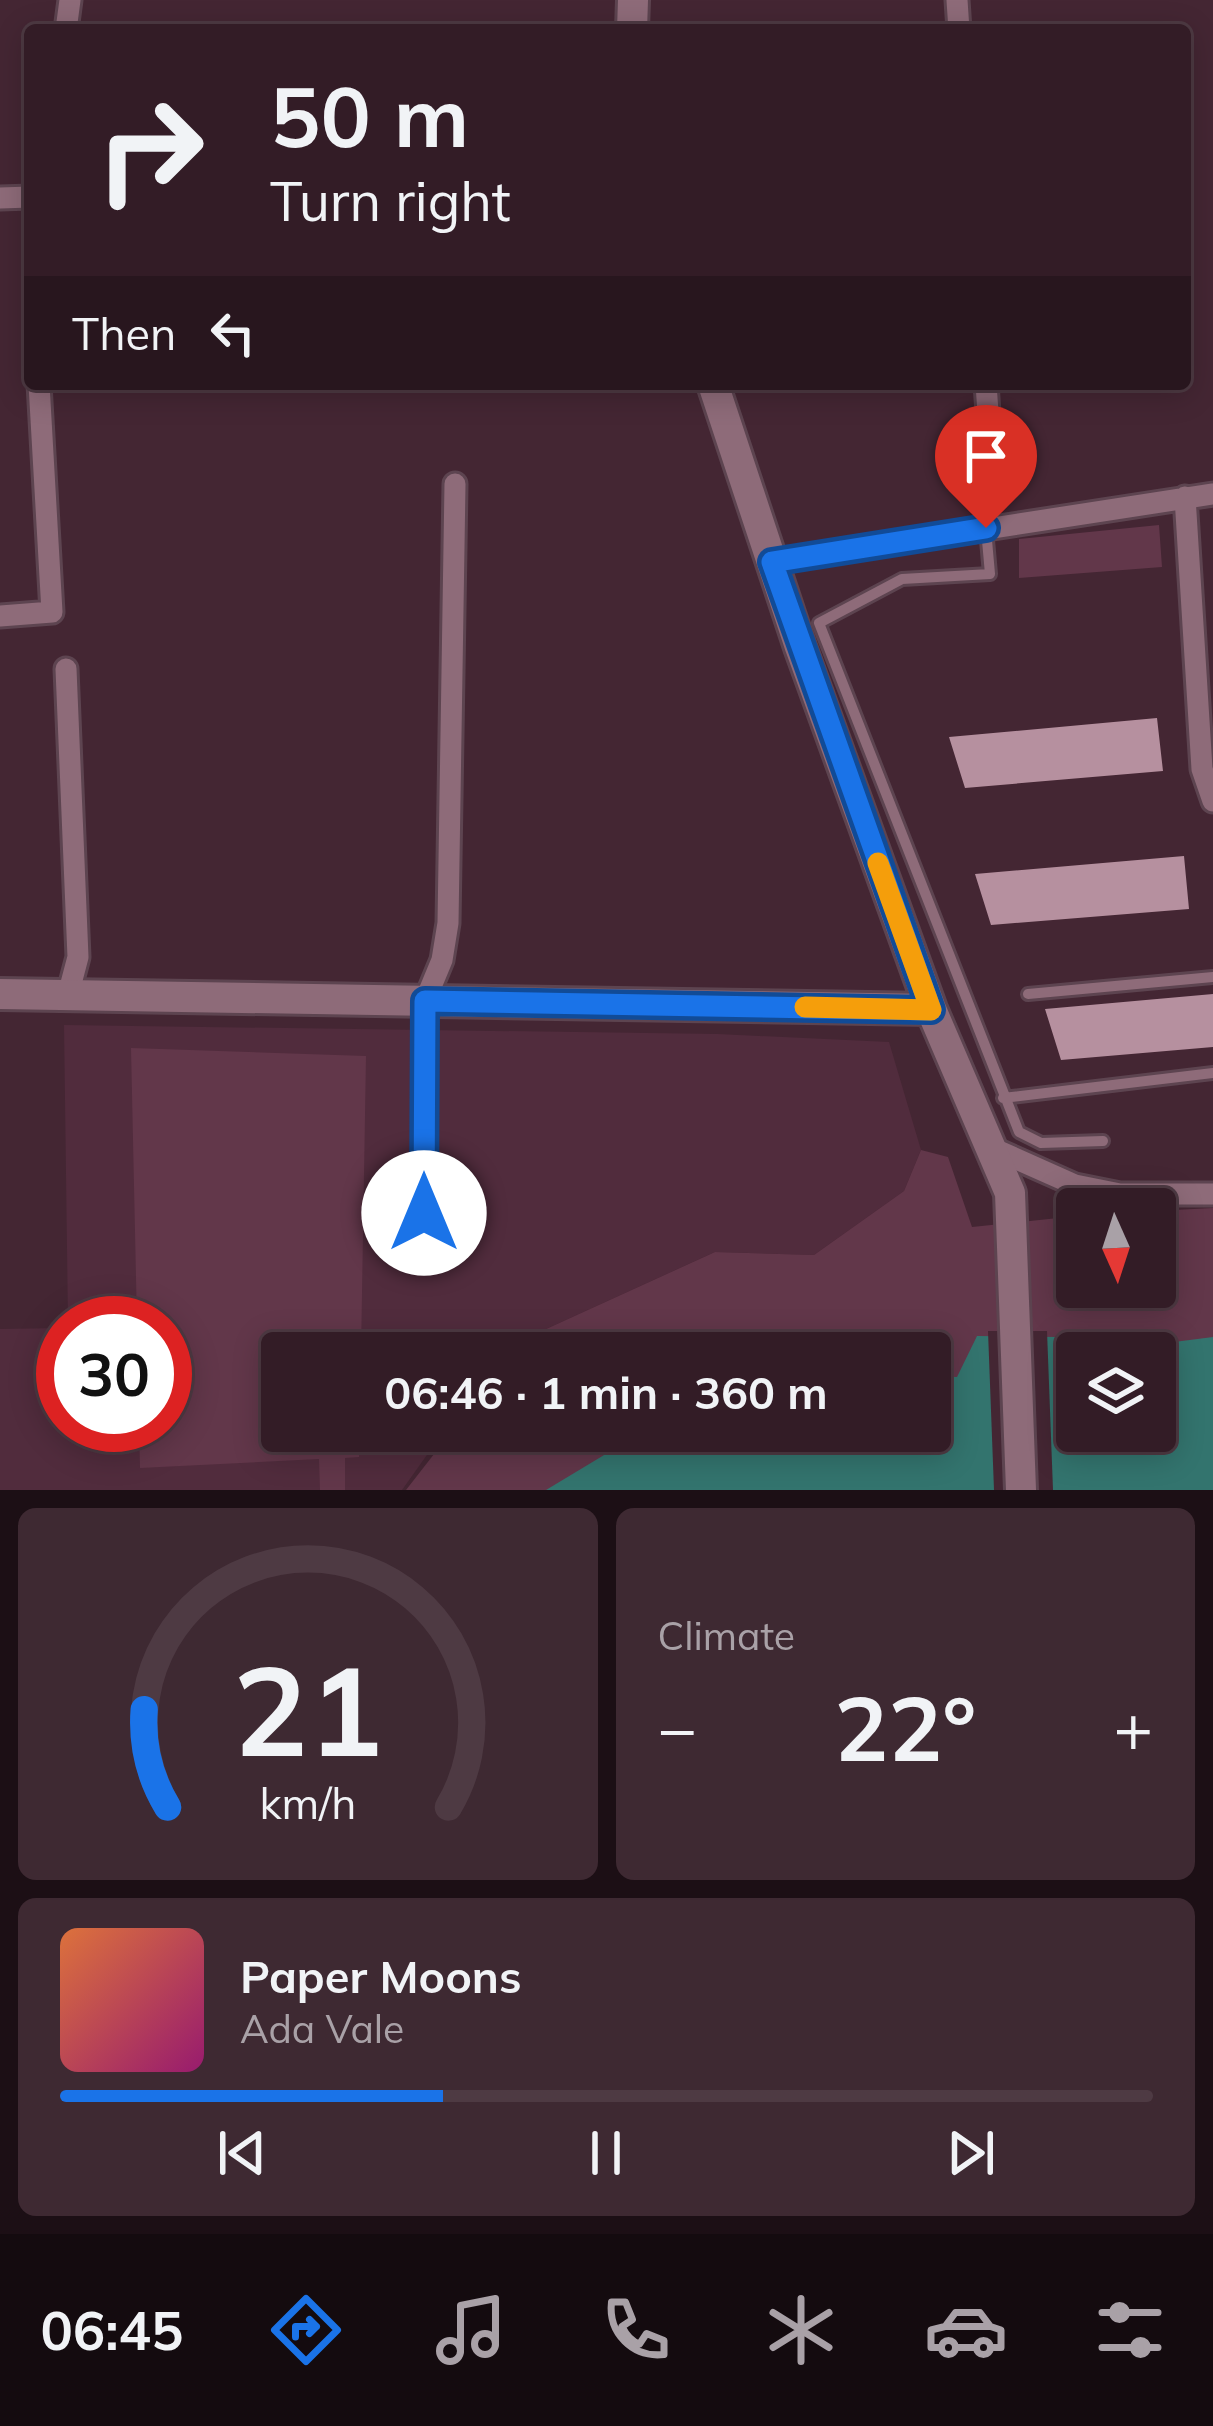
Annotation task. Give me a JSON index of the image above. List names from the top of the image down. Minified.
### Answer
{"north":"bottom","page":{"turn":["50 m","Turn right"],"then":"Then","limit":"30","trip":"06:46 · 1 min · 360 m","tile":"Climate","heat":["−","22°","+"],"song":["Paper Moons","Ada Vale"],"tabs":"06:45","gauge":["21","km/h"]}}
